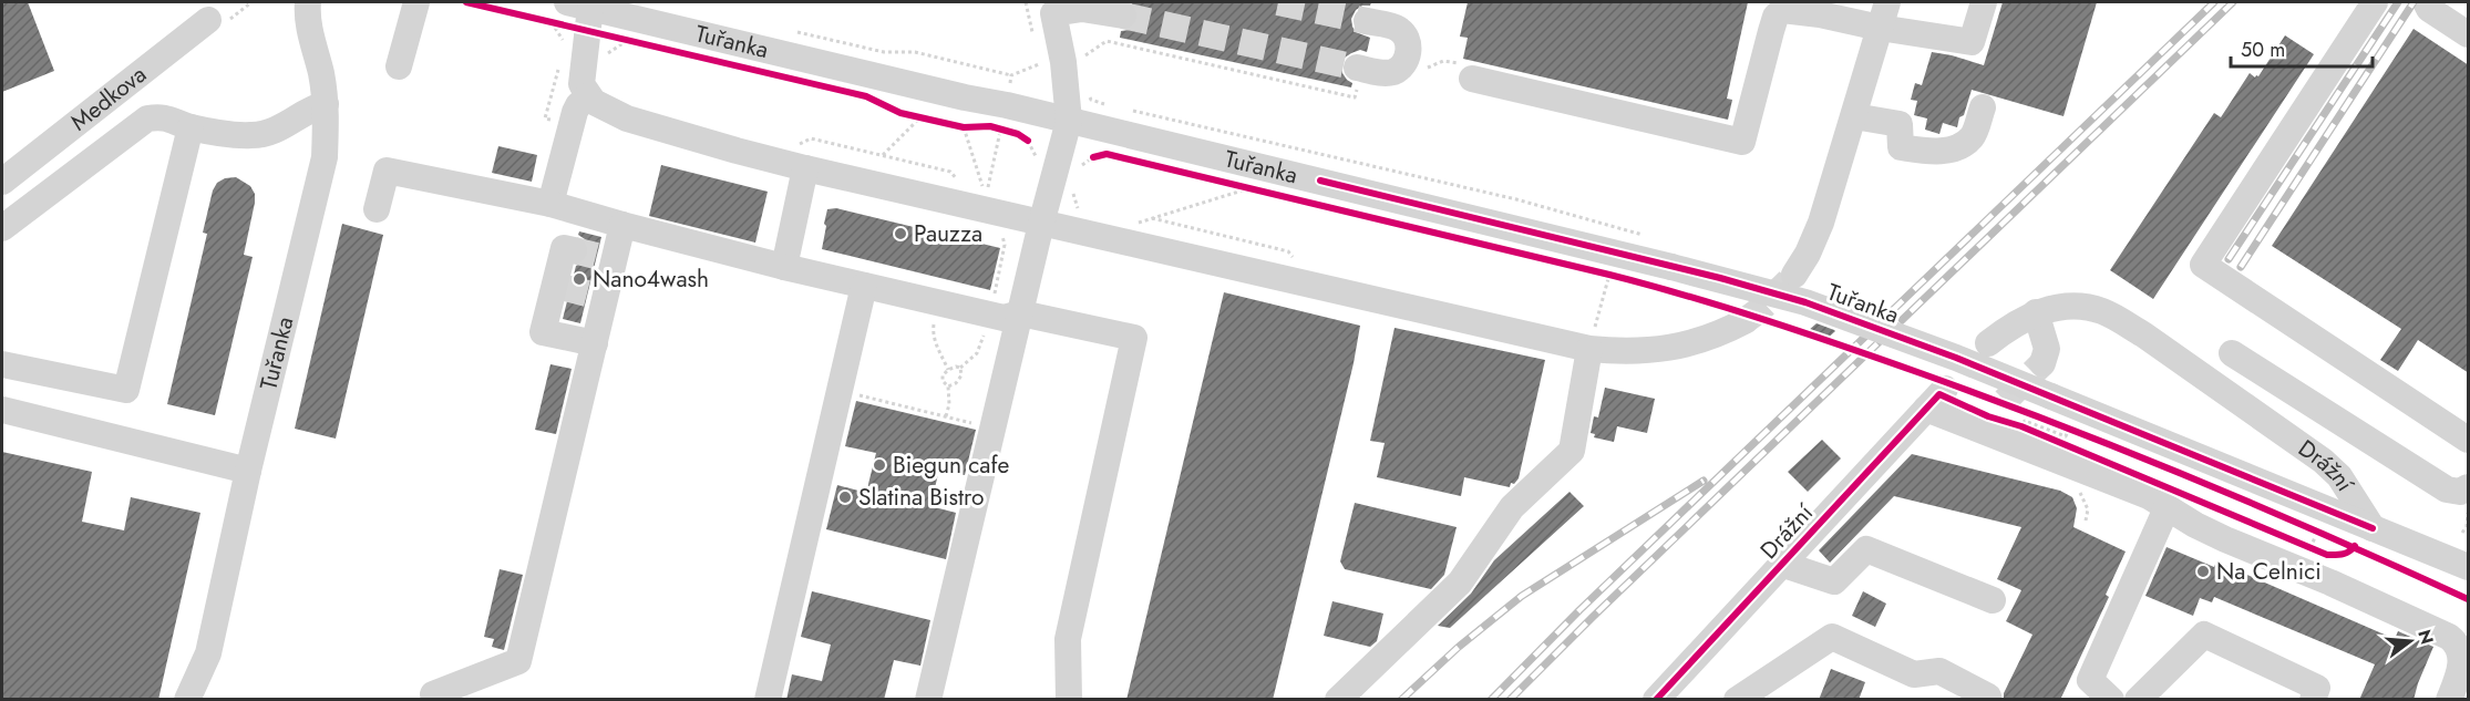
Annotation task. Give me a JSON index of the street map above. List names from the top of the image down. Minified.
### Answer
{"streets":{"street":["Tuřanka","Medkova","Drážní"]},"crossings":[["Tuřanka","Drážní"]],"places":["Pauzza","Nano4wash","Biegun cafe","Slatina Bistro","Na Celnici"],"scale_bar":"50 m","north":"right"}
